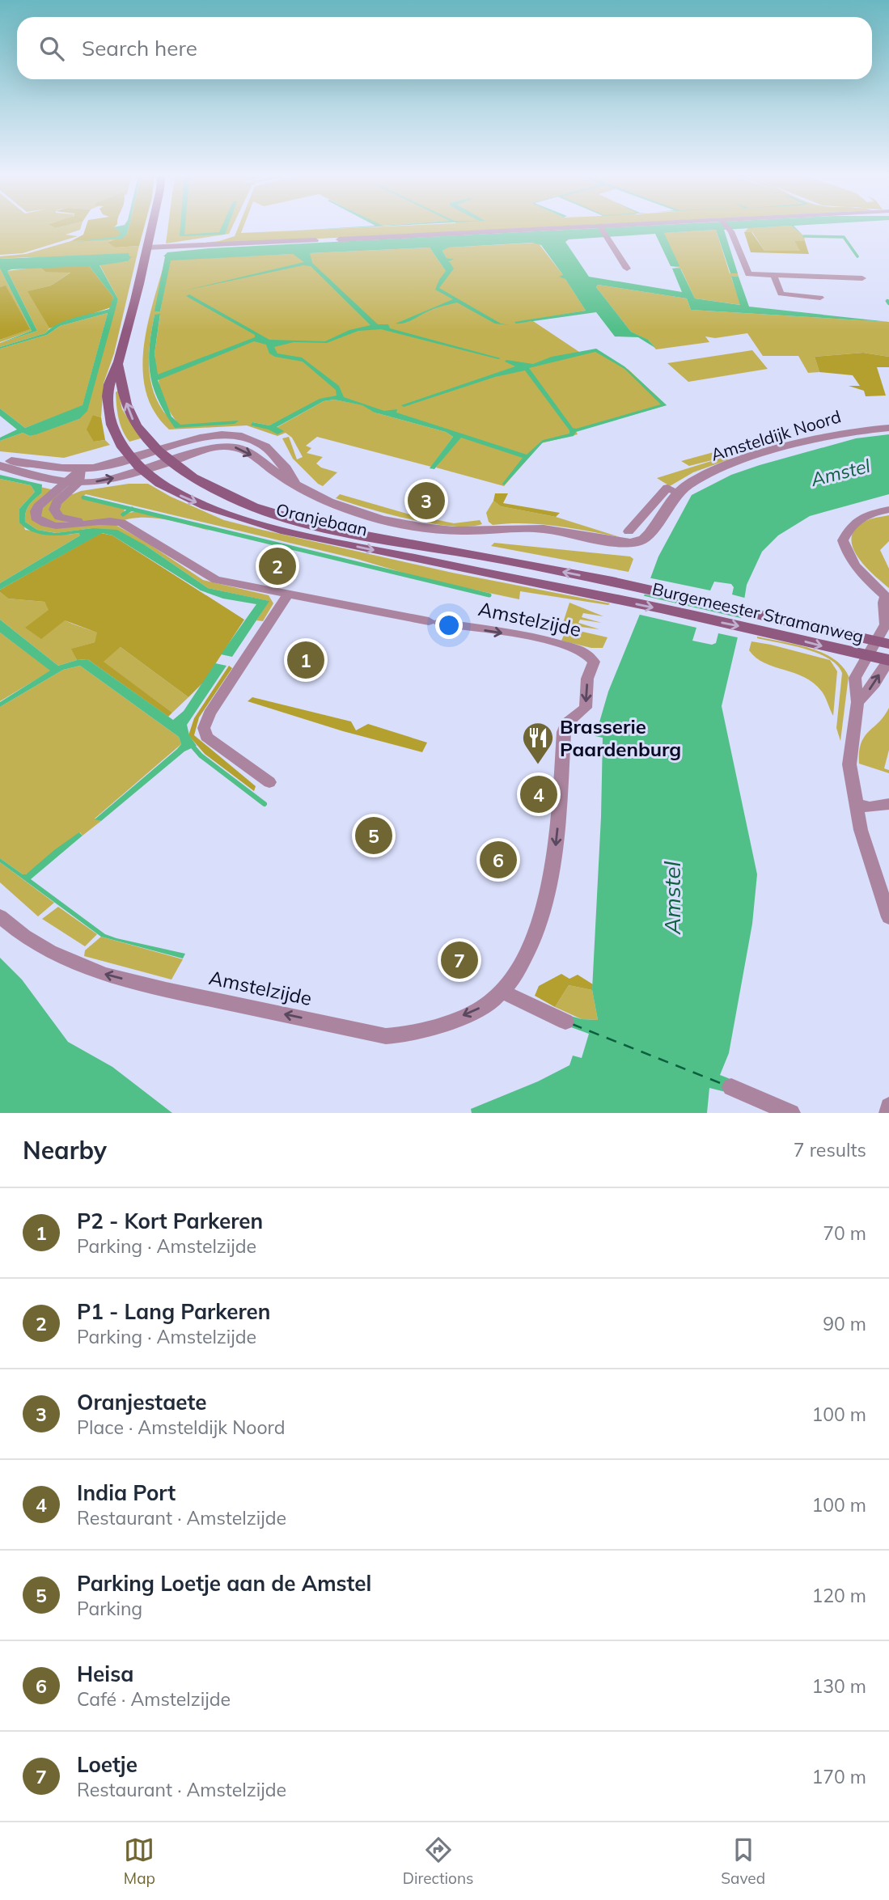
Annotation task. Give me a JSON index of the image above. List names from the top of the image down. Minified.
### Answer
{"streets":{"main road":["Oranjebaan","Burgemeester Stramanweg"],"street":["Amsteldijk Noord","Amstelzijde"]},"crossings":[["Amsteldijk Noord","Oranjebaan"],["Oranjebaan","Burgemeester Stramanweg"]],"water":["Amstel"],"places":{"restaurant":["Brasserie Paardenburg"]},"page":{"search":"Search here","pins":["3","2","1","4","5","6","7"],"heading":["Nearby","7 results"],"list":[{"mark":"1","name":"P2 - Kort Parkeren","note":"Parking · Amstelzijde","value":"70 m"},{"mark":"2","name":"P1 - Lang Parkeren","note":"Parking · Amstelzijde","value":"90 m"},{"mark":"3","name":"Oranjestaete","note":"Place · Amsteldijk Noord","value":"100 m"},{"mark":"4","name":"India Port","note":"Restaurant · Amstelzijde","value":"100 m"},{"mark":"5","name":"Parking Loetje aan de Amstel","note":"Parking","value":"120 m"},{"mark":"6","name":"Heisa","note":"Café · Amstelzijde","value":"130 m"},{"mark":"7","name":"Loetje","note":"Restaurant · Amstelzijde","value":"170 m"}],"nav":["Map","Directions","Saved"]}}
